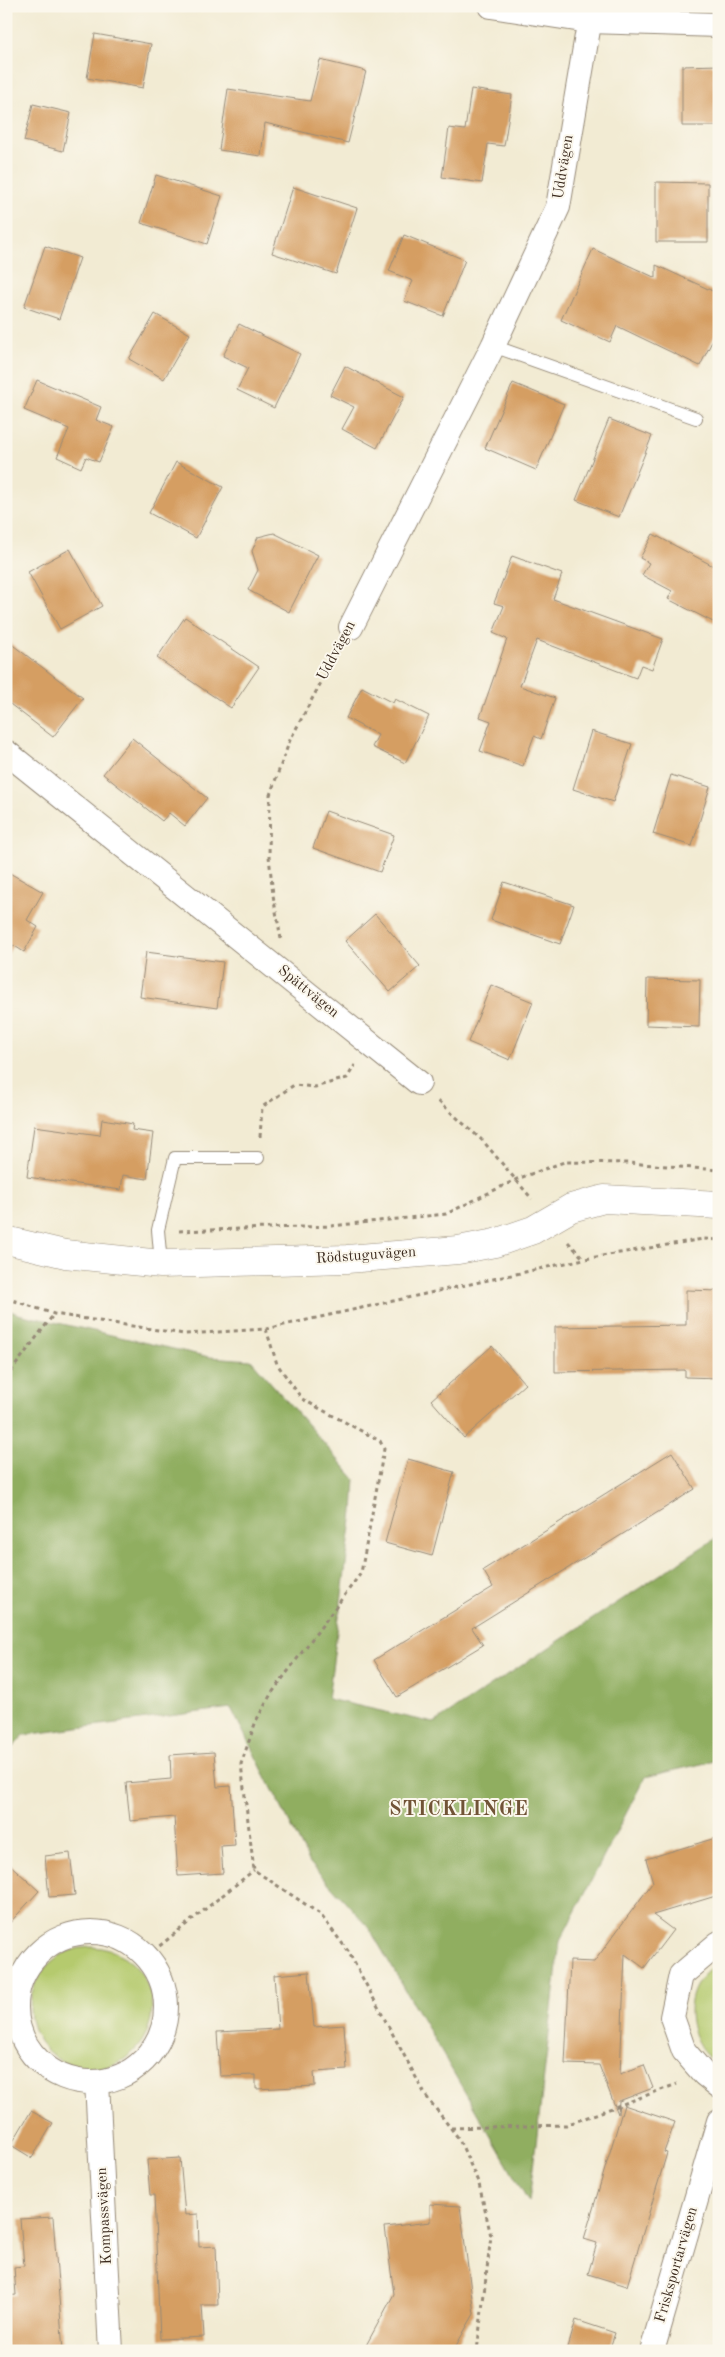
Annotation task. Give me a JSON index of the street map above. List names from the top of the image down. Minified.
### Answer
{"streets":{"street":["Uddvägen","Spättvägen","Rödstuguvägen","Kompassvägen","Frisksportarvägen"]},"crossings":[["Uddvägen","Spättvägen"]],"districts":["STICKLINGE"]}
